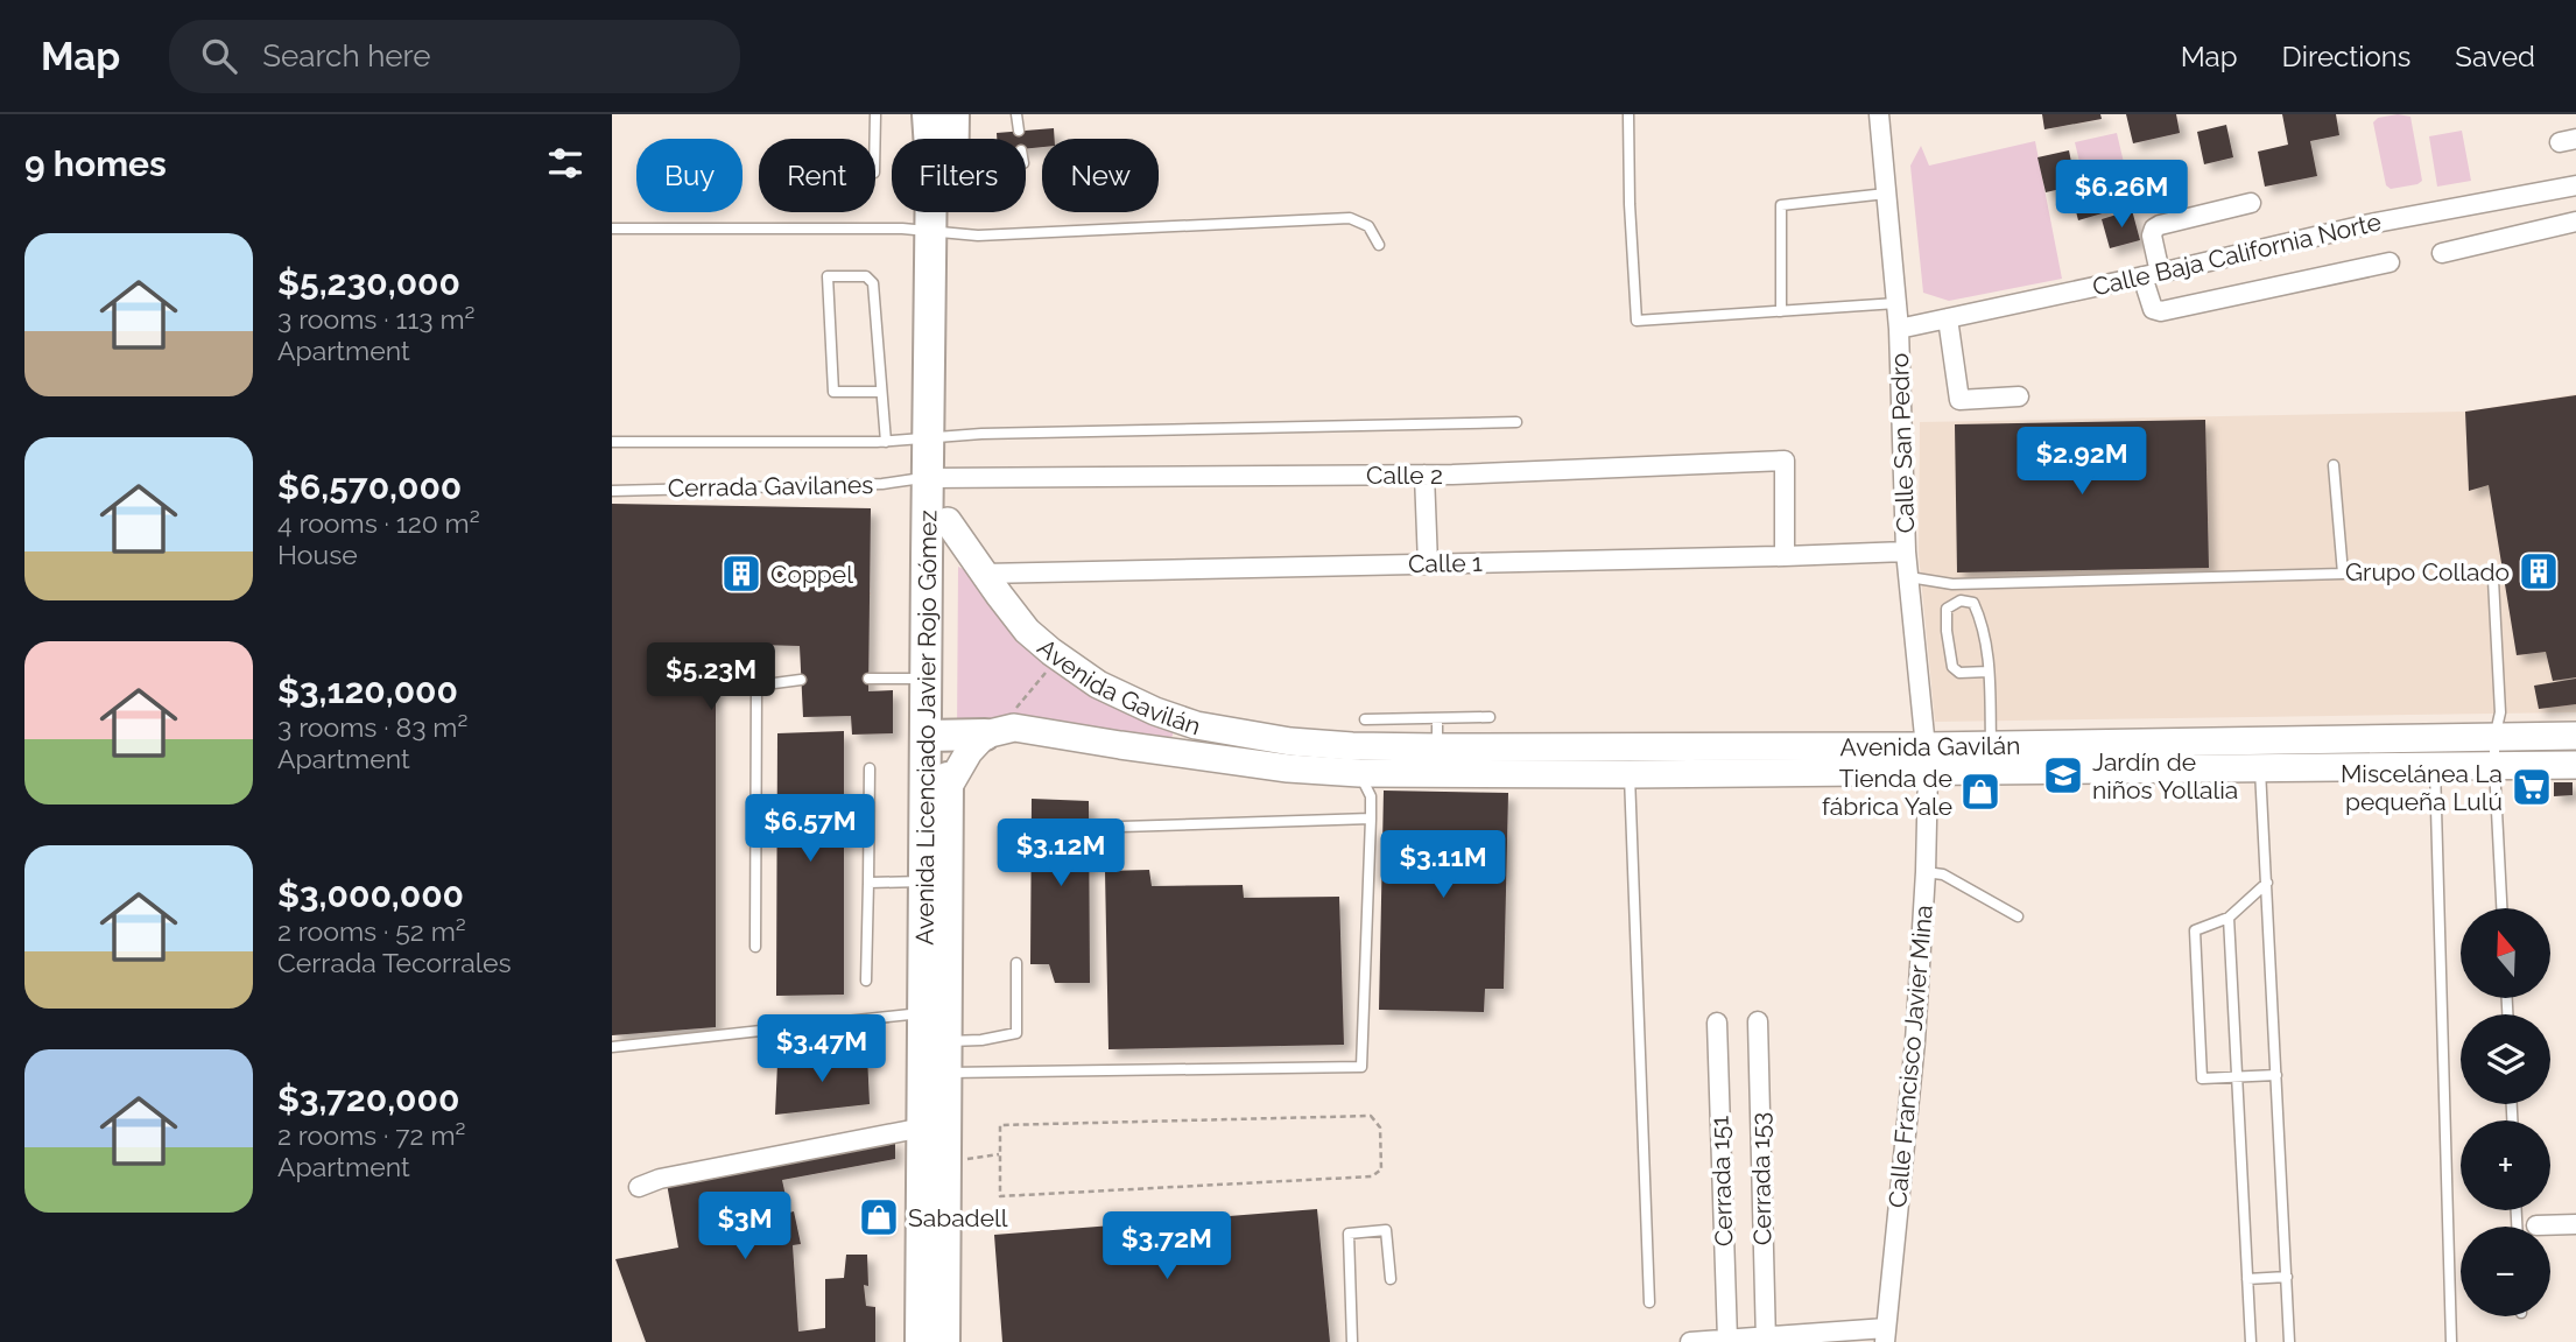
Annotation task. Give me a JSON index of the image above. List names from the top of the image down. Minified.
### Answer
{"streets":{"main road":["Avenida Gavilán","Avenida Licenciado Javier Rojo Gómez"],"street":["Calle Baja California Norte","Calle San Pedro","Calle 2","Calle 1","Calle Francisco Javier Mina","Cerrada 153","Cerrada 151"],"lane":["Cerrada Gavilanes"]},"crossings":[["Calle Baja California Norte","Calle San Pedro"],["Calle San Pedro","Calle 1"],["Calle San Pedro","Avenida Gavilán"],["Calle San Pedro","Calle Francisco Javier Mina"],["Calle 2","Cerrada Gavilanes"],["Calle 2","Calle 1"],["Calle 2","Avenida Licenciado Javier Rojo Gómez"],["Cerrada Gavilanes","Avenida Licenciado Javier Rojo Gómez"],["Calle 1","Avenida Gavilán"],["Avenida Gavilán","Avenida Licenciado Javier Rojo Gómez"],["Avenida Gavilán","Calle Francisco Javier Mina"]],"places":{"building":["Grupo Collado","Coppel"],"school or university":["Jardín de niños Yollalia"],"supermarket":["Miscelánea La pequeña Lulú"],"shop":["Tienda de fábrica Yale","Sabadell"]},"north":"top","page":{"header":"Map","search":"Search here","nav":["Map","Directions","Saved"],"heading":"9 homes","chip":["Buy","Rent","Filters","New"],"price":["$6.26M","$2.92M","$5.23M","$6.57M","$3.12M","$3.11M","$3.47M","$3M","$3.72M"],"list":[{"name":"$5,230,000","note":"3 rooms · 113 m² · Apartment"},{"name":"$6,570,000","note":"4 rooms · 120 m² · House"},{"name":"$3,120,000","note":"3 rooms · 83 m² · Apartment"},{"name":"$3,000,000","note":"2 rooms · 52 m² · Cerrada Tecorrales"},{"name":"$3,720,000","note":"2 rooms · 72 m² · Apartment"}],"map_buttons":["+","−"]}}
